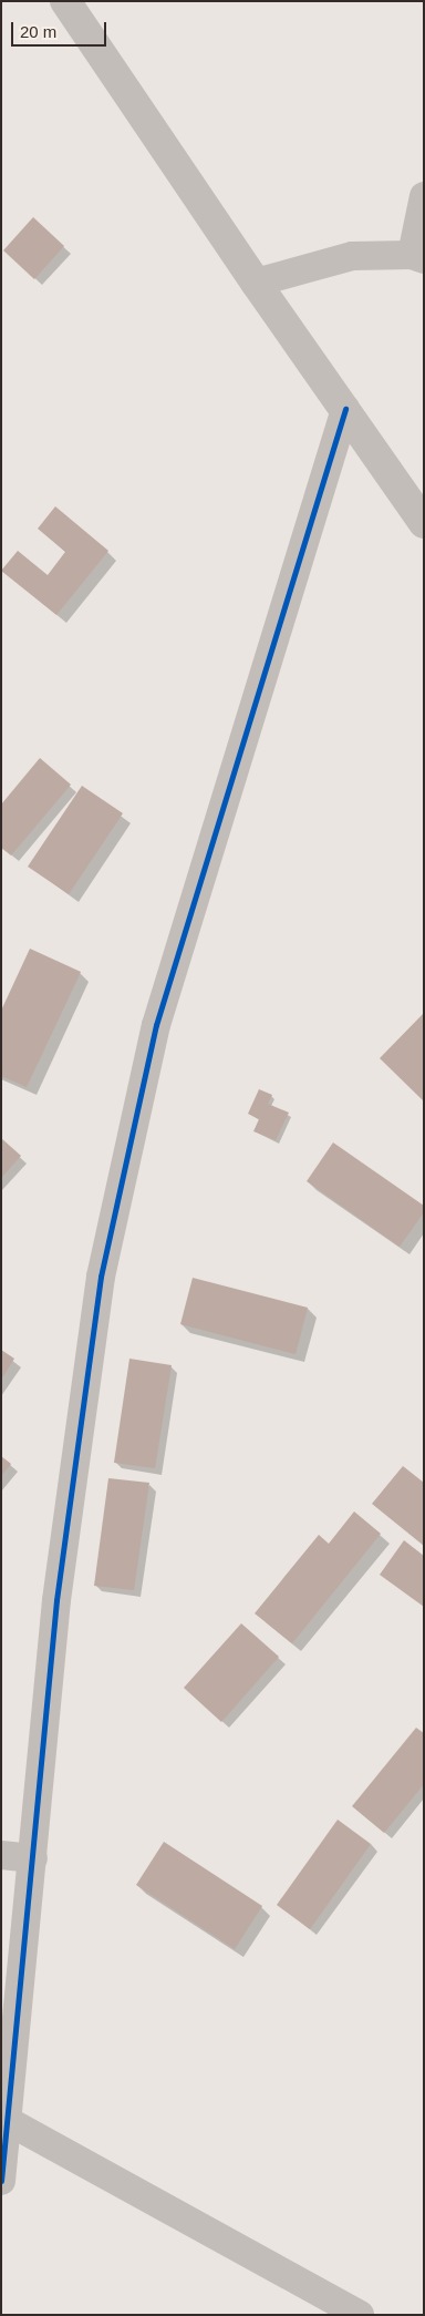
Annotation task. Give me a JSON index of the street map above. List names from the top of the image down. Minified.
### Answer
{"scale_bar":"20 m"}
